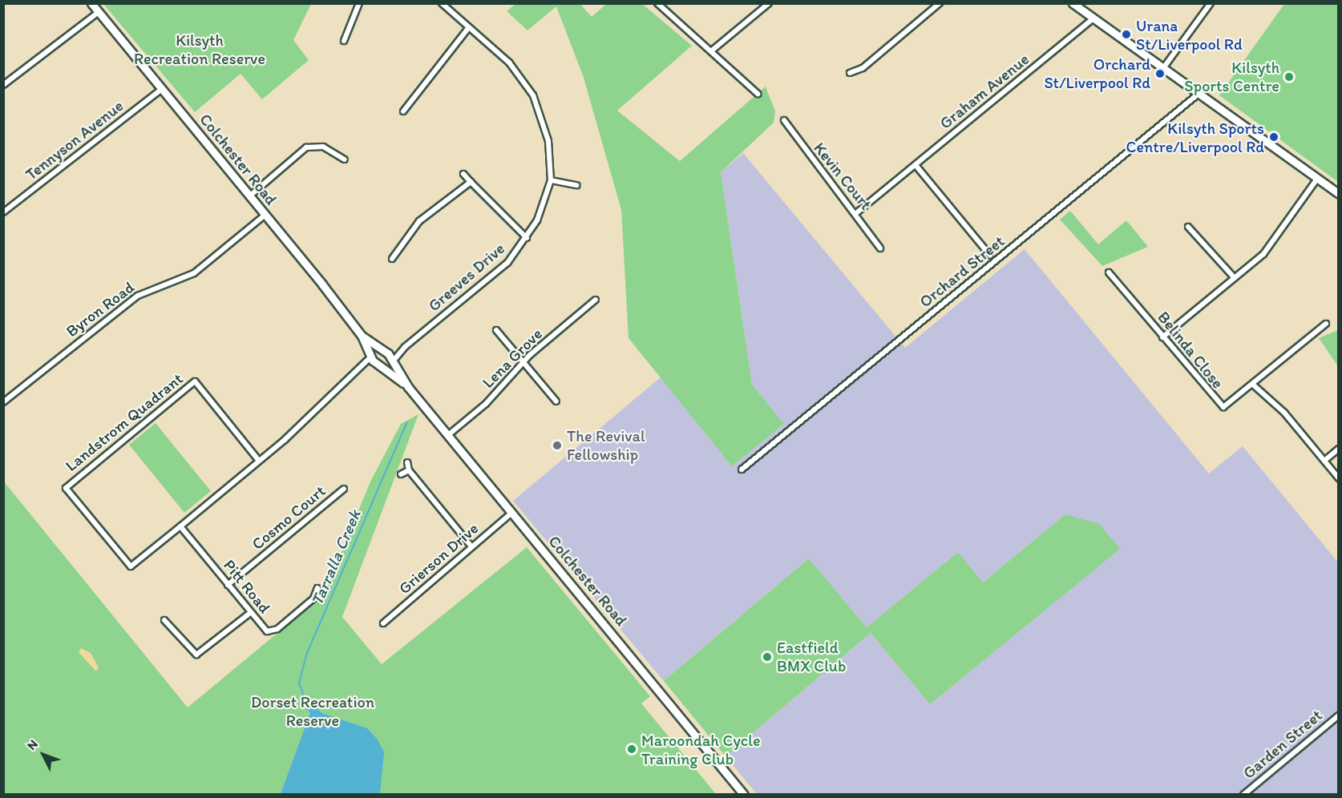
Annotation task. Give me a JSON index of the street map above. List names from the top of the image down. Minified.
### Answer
{"streets":{"main road":["Colchester Road"],"street":["Graham Avenue","Tennyson Avenue","Kevin Court","Orchard Street","Greeves Drive","Byron Road","Belinda Close","Lena Grove","Landstrom Quadrant","Cosmo Court","Grierson Drive","Pitt Road","Garden Street"]},"crossings":[["Graham Avenue","Kevin Court"],["Tennyson Avenue","Colchester Road"],["Colchester Road","Greeves Drive"],["Colchester Road","Byron Road"],["Colchester Road","Lena Grove"],["Colchester Road","Landstrom Quadrant"],["Colchester Road","Grierson Drive"],["Landstrom Quadrant","Pitt Road"],["Cosmo Court","Pitt Road"]],"water":["Tarralla Creek"],"parks":["Kilsyth Recreation Reserve","Dorset Recreation Reserve"],"places":["Urana St/Liverpool Rd","Orchard St/Liverpool Rd","Kilsyth Sports Centre","Kilsyth Sports Centre/Liverpool Rd","The Revival Fellowship","Eastfield BMX Club","Maroondah Cycle Training Club"],"north":"top left"}
